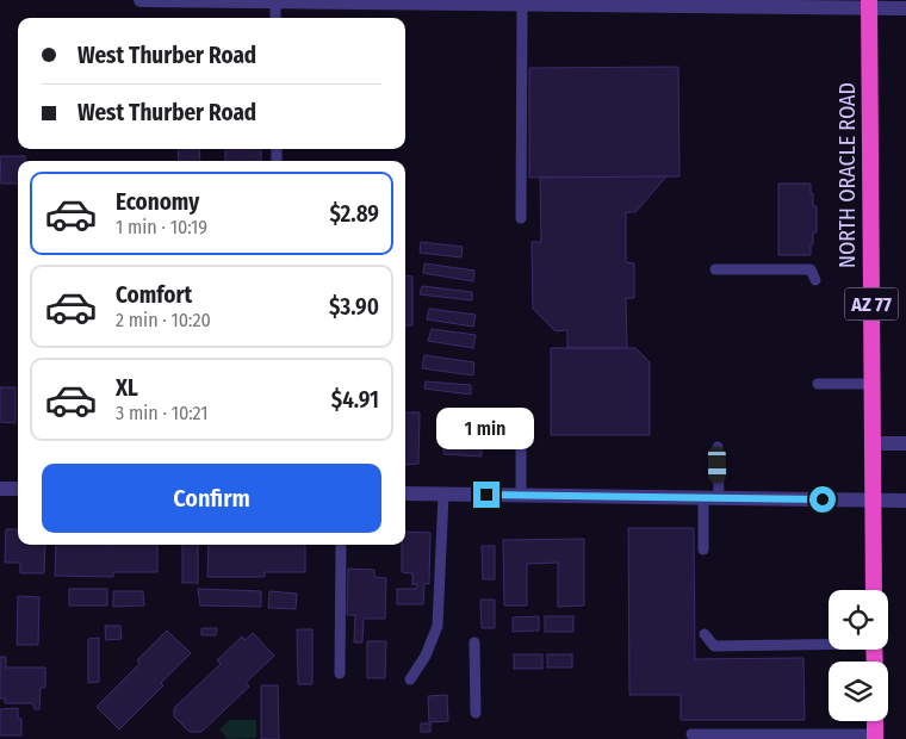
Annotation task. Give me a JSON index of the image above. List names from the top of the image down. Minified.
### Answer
{"streets":{"highway":["NORTH ORACLE ROAD","AZ 77"]},"page":{"banner":["West Thurber Road","West Thurber Road"],"list":[{"name":"Economy","note":"1 min · 10:19","value":"$2.89"},{"name":"Comfort","note":"2 min · 10:20","value":"$3.90"},{"name":"XL","note":"3 min · 10:21","value":"$4.91"}],"bubble":"1 min","buttons":"Confirm"}}
